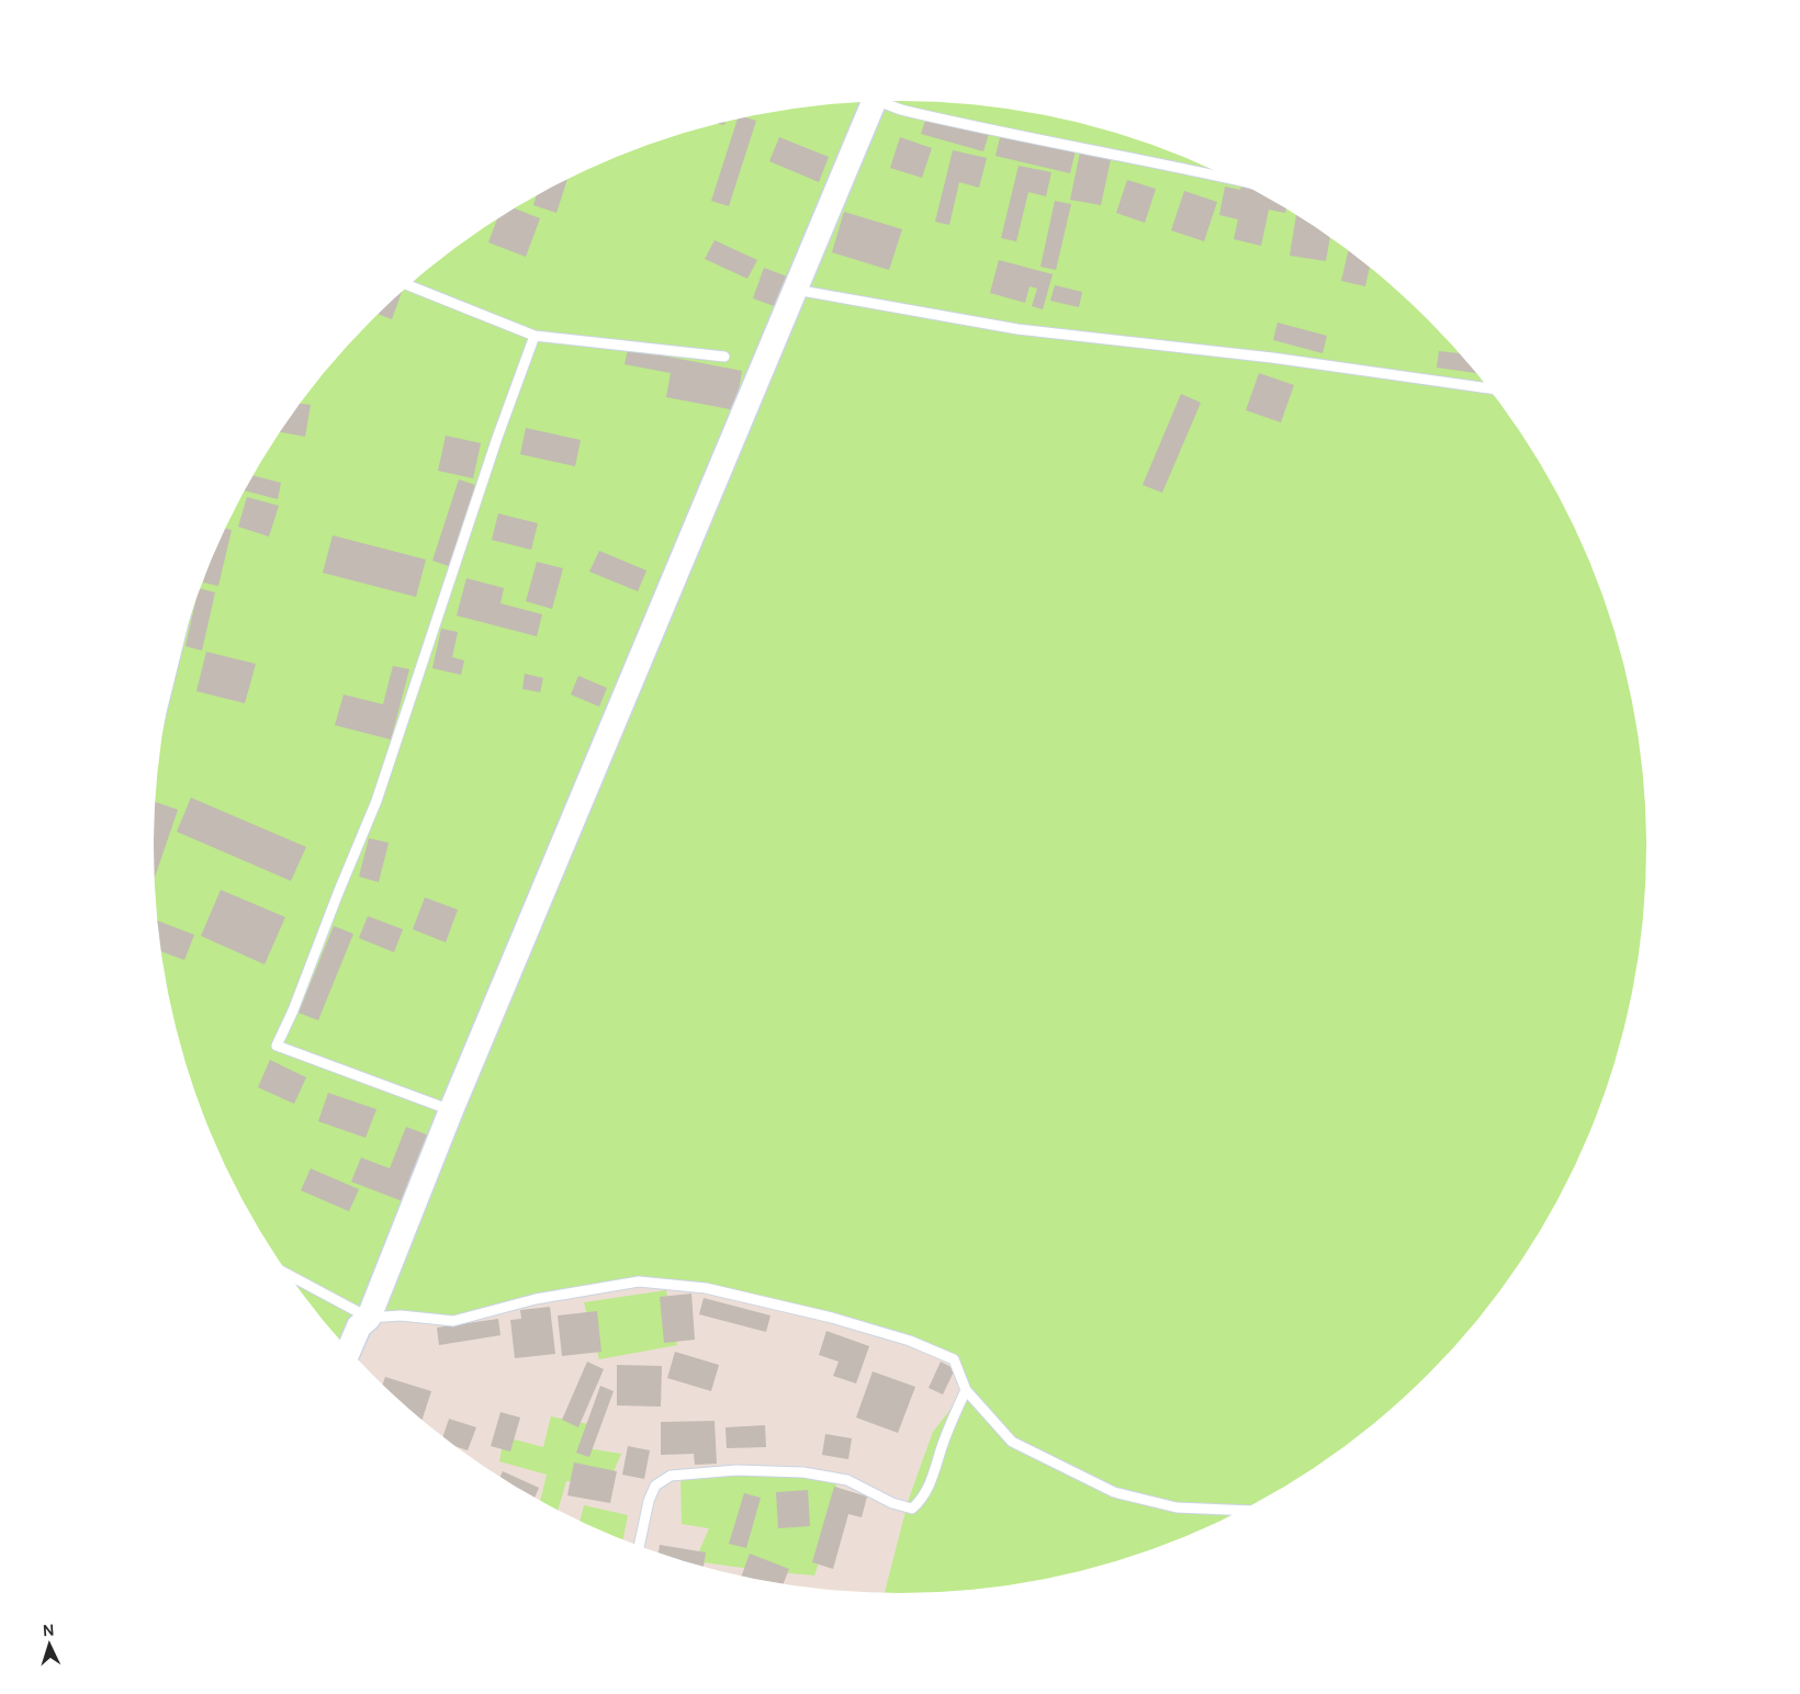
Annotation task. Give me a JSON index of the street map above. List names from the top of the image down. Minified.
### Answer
{"north":"top"}
